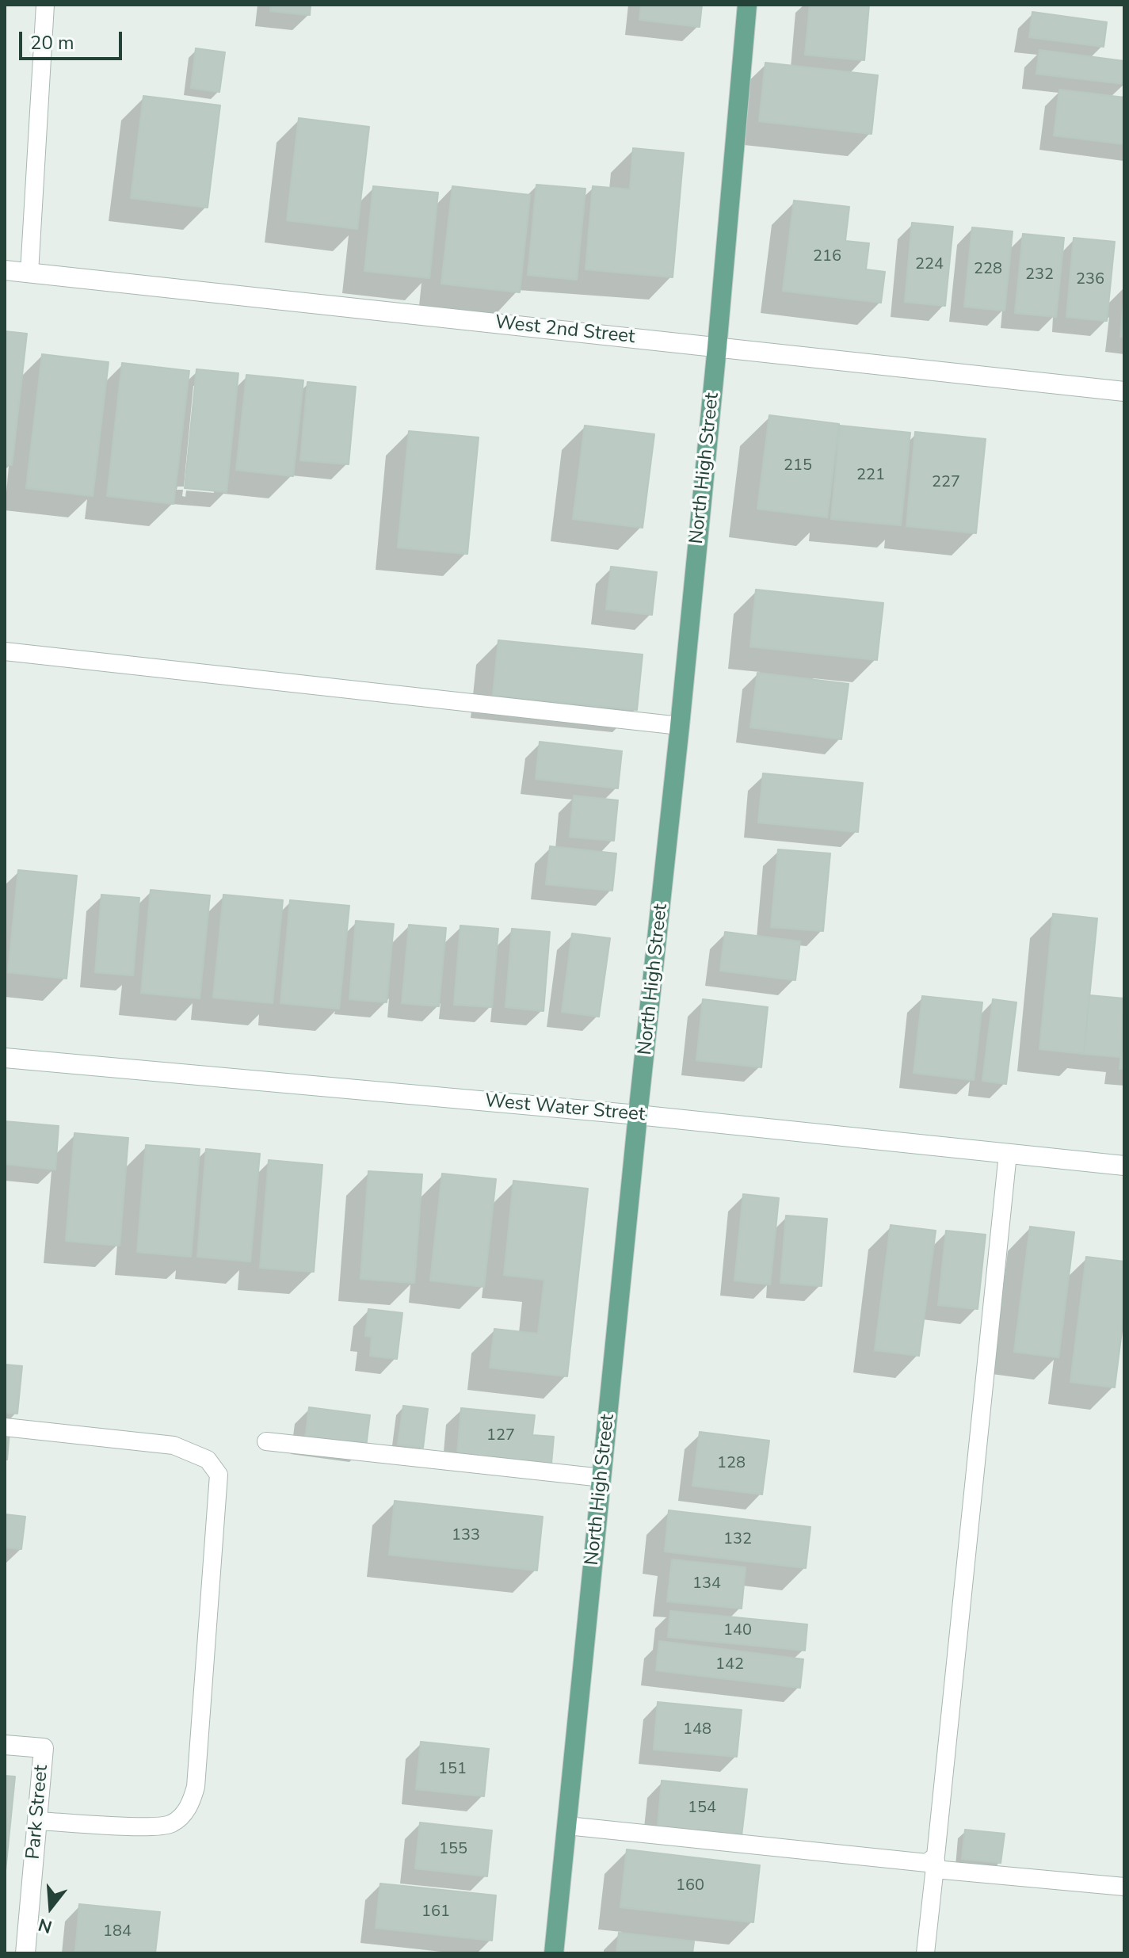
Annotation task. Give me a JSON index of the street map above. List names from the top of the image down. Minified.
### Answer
{"streets":{"main road":["North High Street"],"street":["West 2nd Street","West Water Street","Park Street"]},"crossings":[["West 2nd Street","North High Street"],["North High Street","West Water Street"]],"house_numbers":["216","224","228","232","236","215","221","227","127","128","133","132","134","140","142","148","151","154","155","160","161","184"],"scale_bar":"20 m","north":"bottom"}
